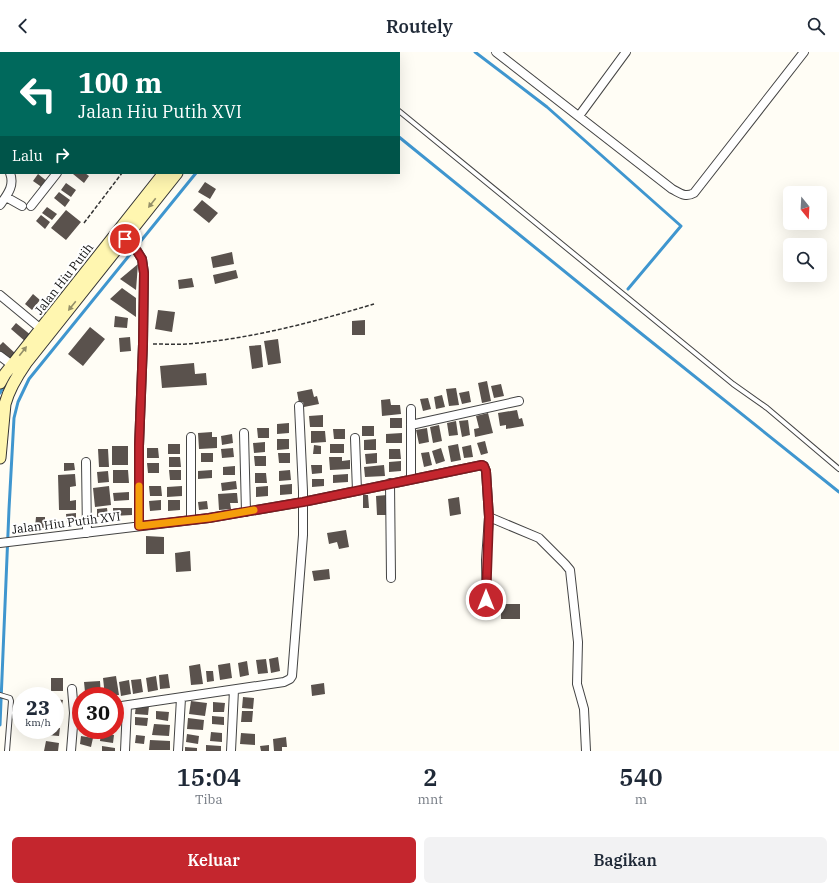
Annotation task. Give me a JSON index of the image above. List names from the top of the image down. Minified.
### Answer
{"streets":{"street":["Jalan Hiu Putih","Jalan Hiu Putih XVI"]},"north":"bottom","page":{"header":"Routely","turn":["100 m","Jalan Hiu Putih XVI"],"then":"Lalu","speed":"23 km/h","limit":"30","eta":["15:04","Tiba","2","mnt","540","m"],"buttons":["Keluar","Bagikan"]}}
